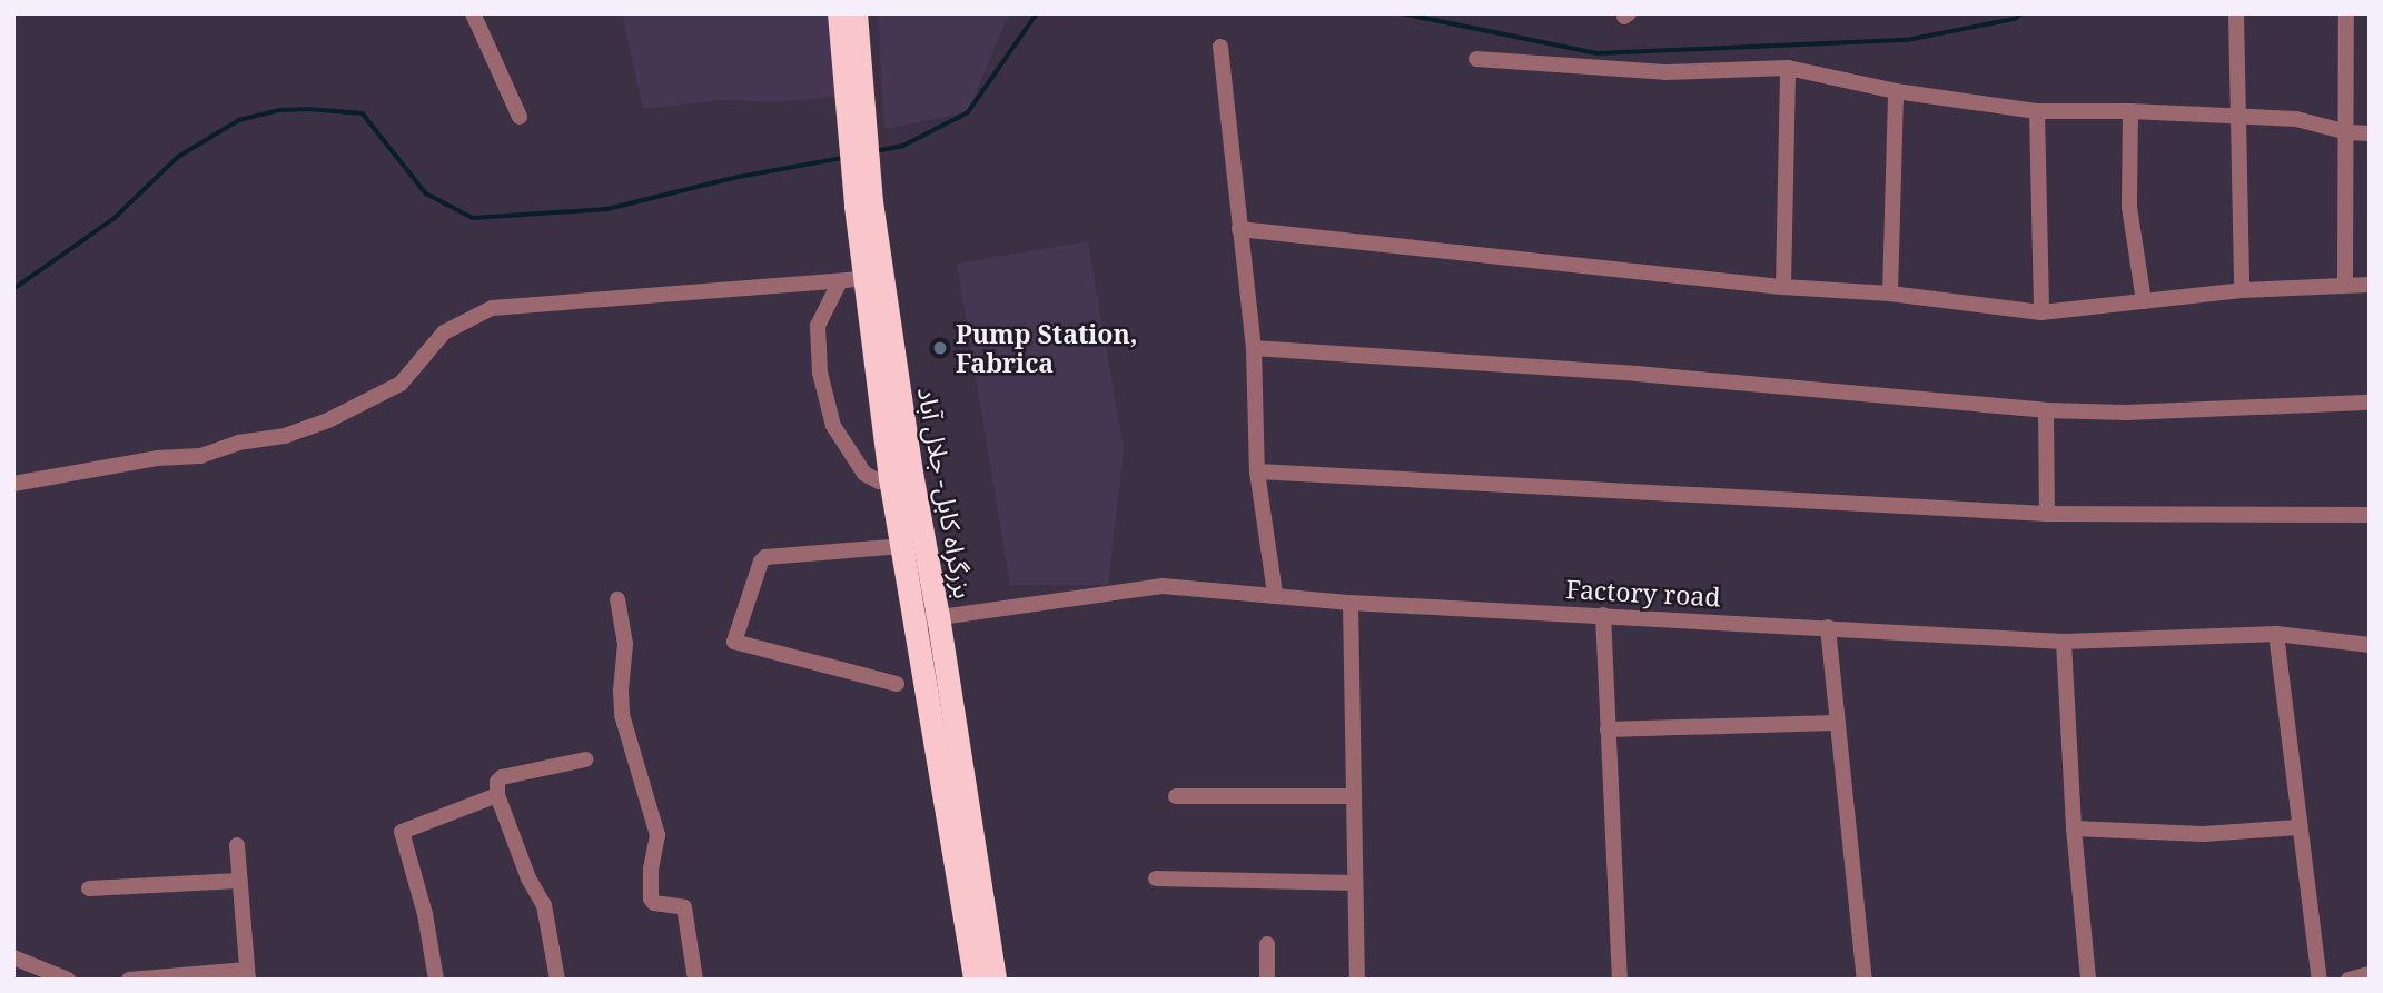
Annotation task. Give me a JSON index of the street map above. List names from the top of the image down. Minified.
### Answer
{"streets":{"highway":["بزرگراه کابل- جلال آباد"],"street":["Factory road"]},"crossings":[["بزرگراه کابل- جلال آباد","Factory road"]],"places":["Pump Station, Fabrica"]}
